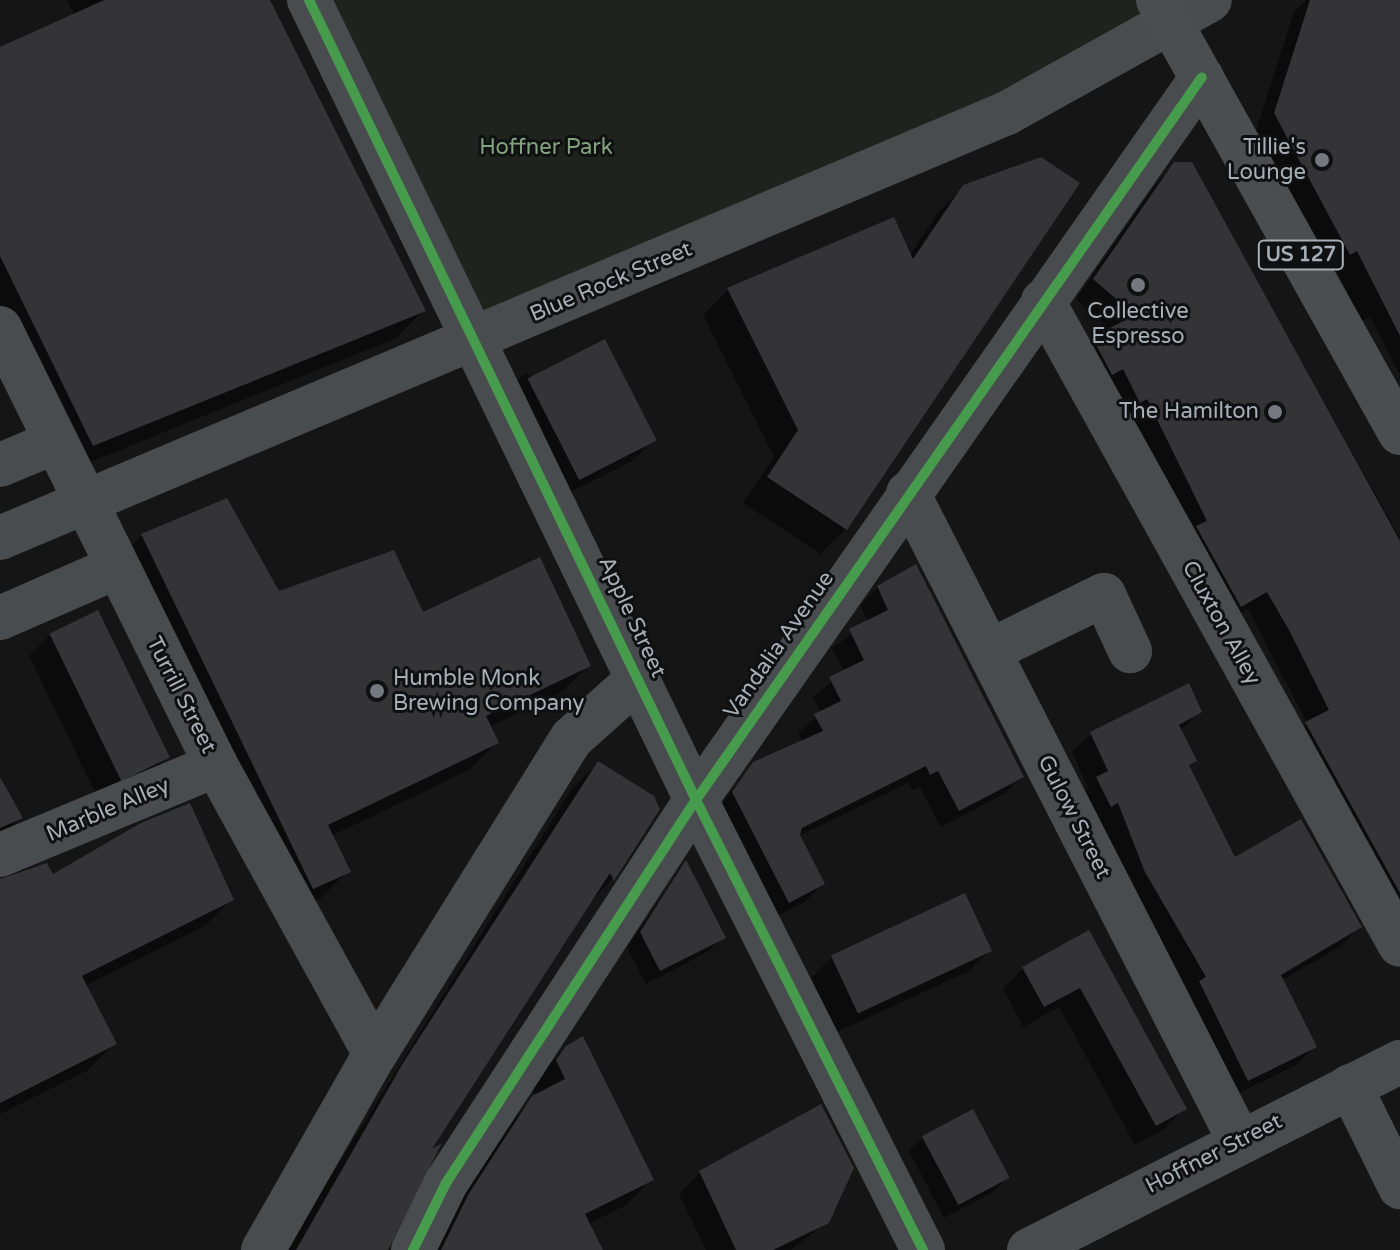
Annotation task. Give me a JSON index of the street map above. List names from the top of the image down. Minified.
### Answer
{"streets":{"main road":["US 127"],"street":["Blue Rock Street","Apple Street","Cluxton Alley","Vandalia Avenue","Turrill Street","Marble Alley","Gulow Street","Hoffner Street"]},"crossings":[["US 127","Blue Rock Street"],["US 127","Vandalia Avenue"],["Blue Rock Street","Apple Street"],["Blue Rock Street","Turrill Street"],["Apple Street","Vandalia Avenue"],["Cluxton Alley","Vandalia Avenue"],["Vandalia Avenue","Gulow Street"],["Turrill Street","Marble Alley"],["Gulow Street","Hoffner Street"]],"parks":["Hoffner Park"],"places":["Tillie's Lounge","Collective Espresso","The Hamilton","Humble Monk Brewing Company"]}
